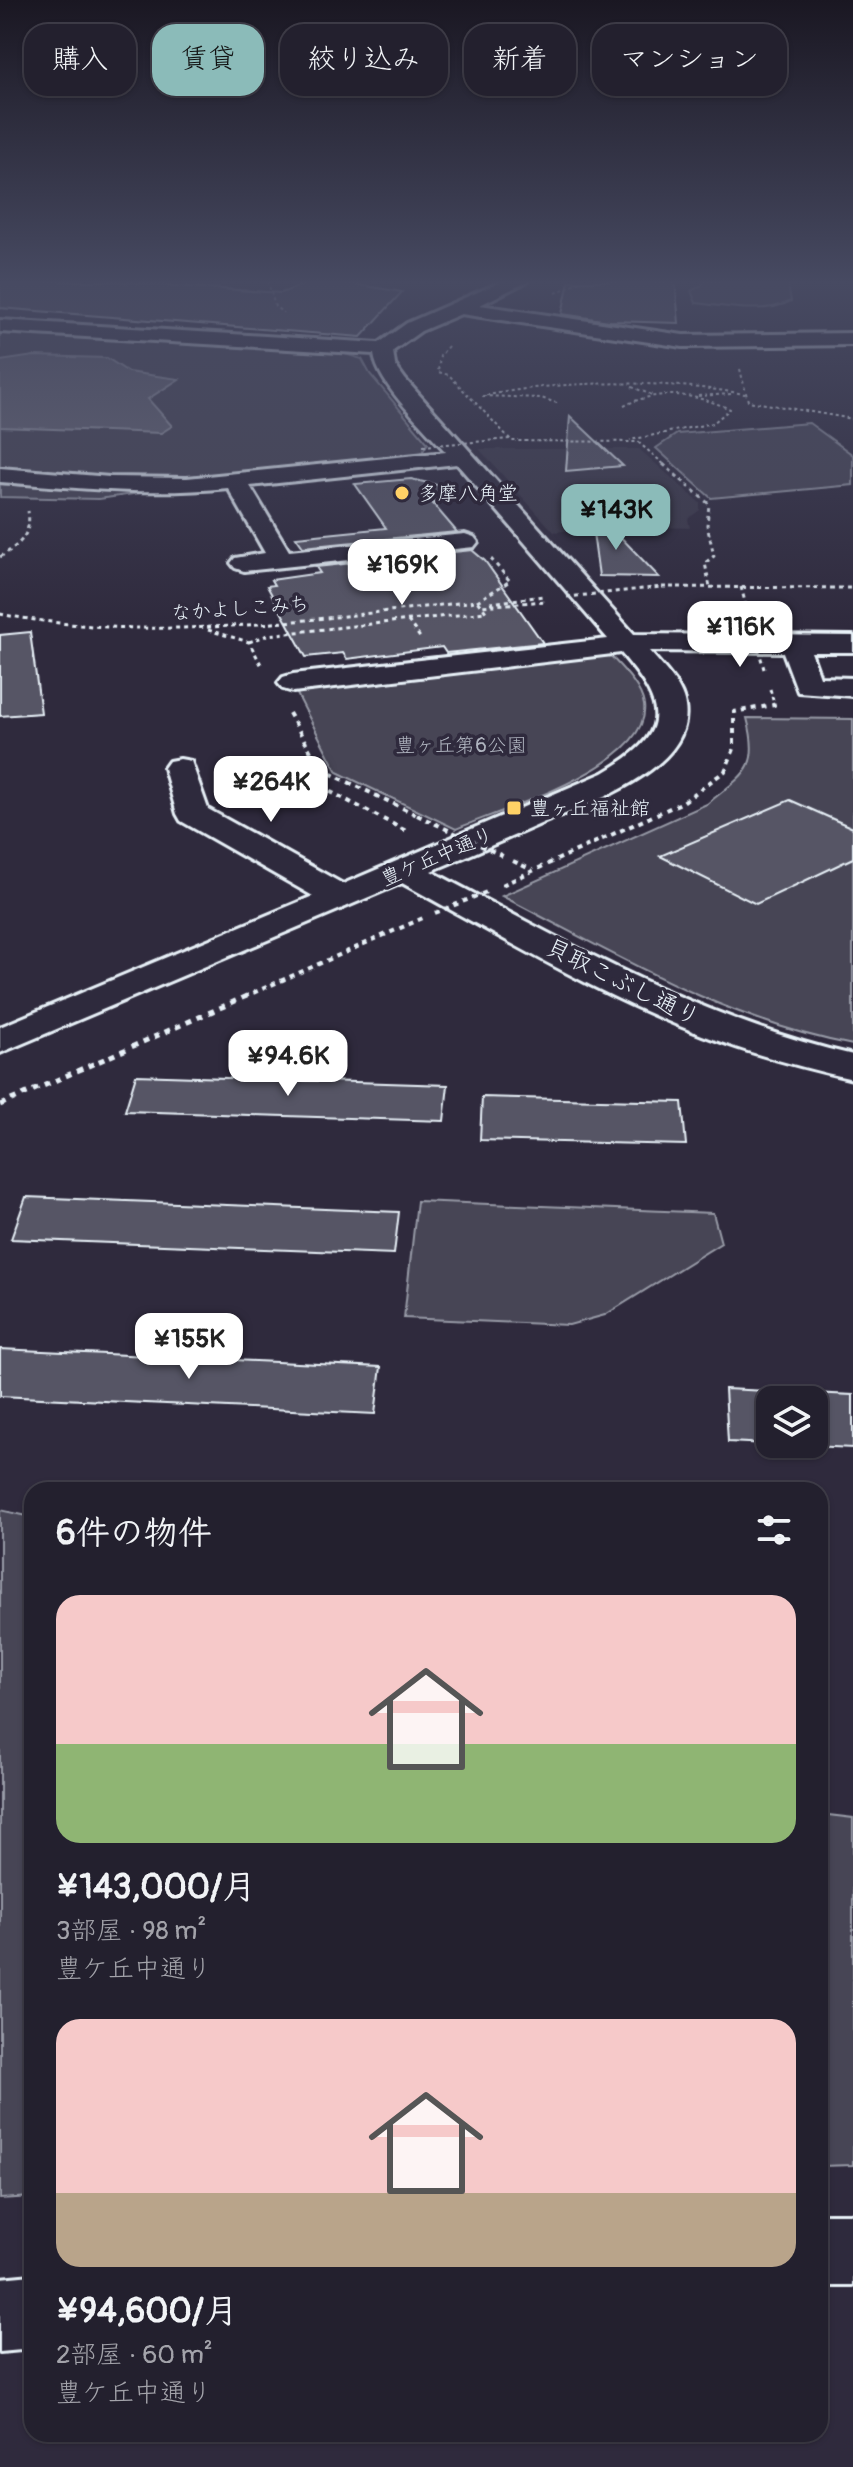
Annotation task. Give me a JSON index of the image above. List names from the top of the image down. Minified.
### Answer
{"streets":{"street":["豊ケ丘中通り","貝取こぶし通り"],"path":["なかよしこみち"]},"crossings":[["豊ケ丘中通り","貝取こぶし通り"]],"parks":["豊ヶ丘第6公園"],"places":{"other":["多摩八角堂"],"transit":["豊ヶ丘福祉館"]},"page":{"chip":["購入","賃貸","絞り込み","新着","マンション"],"price":["¥143K","¥169K","¥116K","¥264K","¥94.6K","¥155K"],"heading":"6件の物件","list":[{"name":"¥143,000/月","note":"3部屋 · 98 m² · 豊ケ丘中通り"},{"name":"¥94,600/月","note":"2部屋 · 60 m² · 豊ケ丘中通り"}]}}
